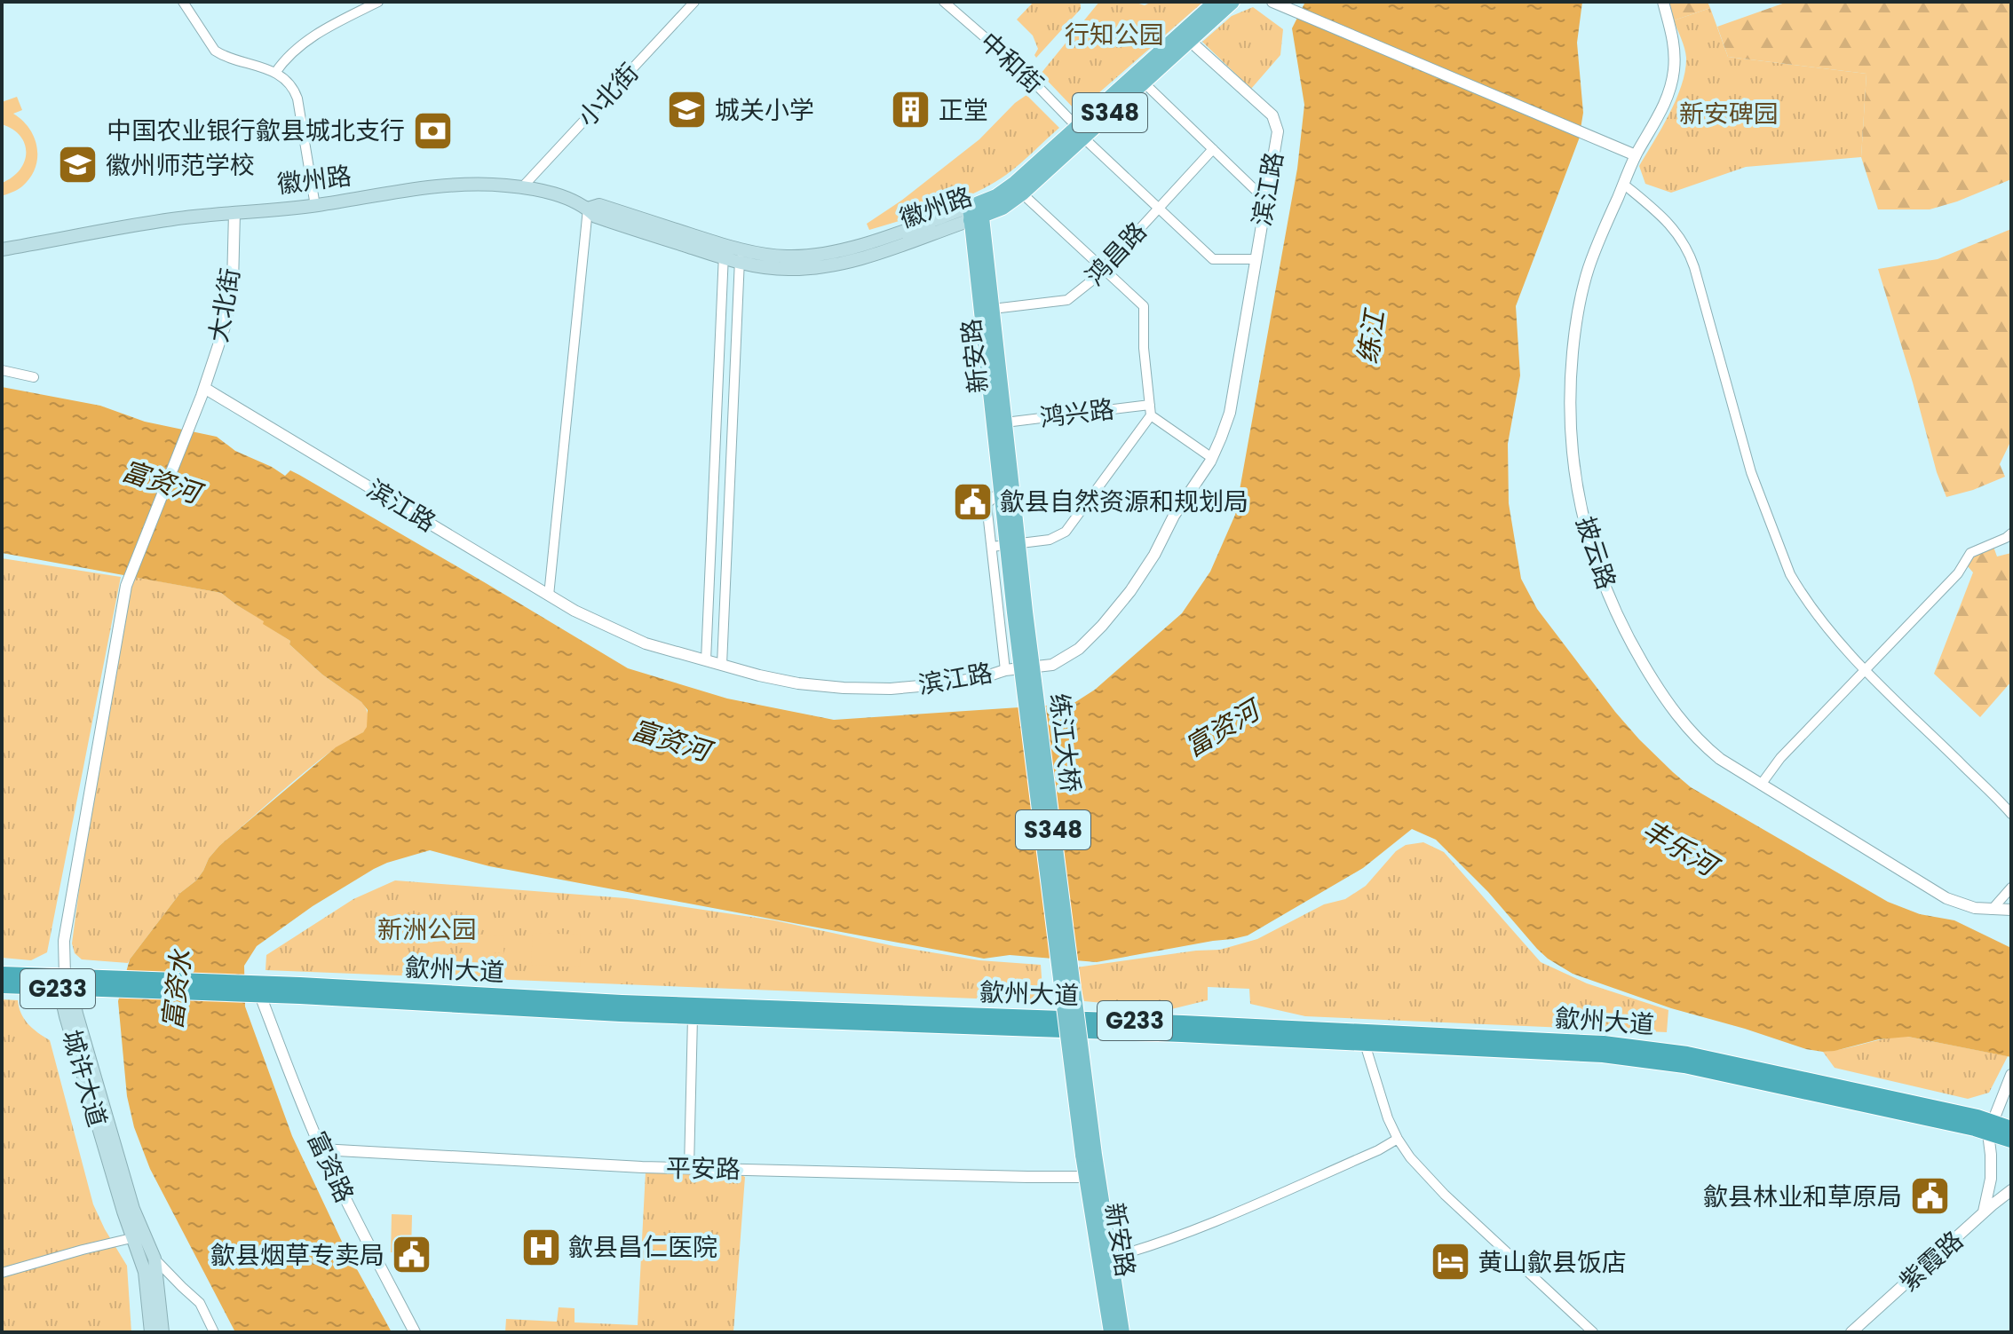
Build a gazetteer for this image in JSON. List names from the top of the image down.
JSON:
{
  "streets": {
    "highway": ["歙州大道", "G233"],
    "main road": [
      "S348",
      "徽州路",
      "新安路",
      "练江大桥",
      "城许大道"
    ],
    "street": [
      "中和街",
      "小北街",
      "滨江路",
      "鸿昌路",
      "大北街",
      "鸿兴路",
      "披云路",
      "富资路",
      "平安路",
      "紫霞路"
    ]
  },
  "crossings": [
    ["中和街", "徽州路"],
    ["中和街", "滨江路"],
    ["中和街", "鸿昌路"],
    ["小北街", "徽州路"],
    ["徽州路", "滨江路"],
    ["徽州路", "大北街"],
    ["徽州路", "新安路"],
    ["滨江路", "大北街"],
    ["滨江路", "鸿兴路"],
    ["鸿昌路", "新安路"],
    ["大北街", "G233"],
    ["大北街", "城许大道"],
    ["新安路", "鸿兴路"],
    ["新安路", "练江大桥"],
    ["新安路", "平安路"],
    ["歙州大道", "G233"],
    ["歙州大道", "富资路"],
    ["G233", "城许大道"],
    ["G233", "富资路"],
    ["富资路", "平安路"]
  ],
  "water": [
    "练江",
    "富资河",
    "丰乐河",
    "富资水"
  ],
  "parks": ["行知公园", "新安碑园", "新洲公园"],
  "places": {
    "school or university": ["城关小学", "徽州师范学校"],
    "building": ["正堂"],
    "bank": ["中国农业银行歙县城北支行"],
    "public building": ["歙县自然资源和规划局", "歙县林业和草原局", "歙县烟草专卖局"],
    "hospital": ["歙县昌仁医院"],
    "hotel": ["黄山歙县饭店"]
  }
}
